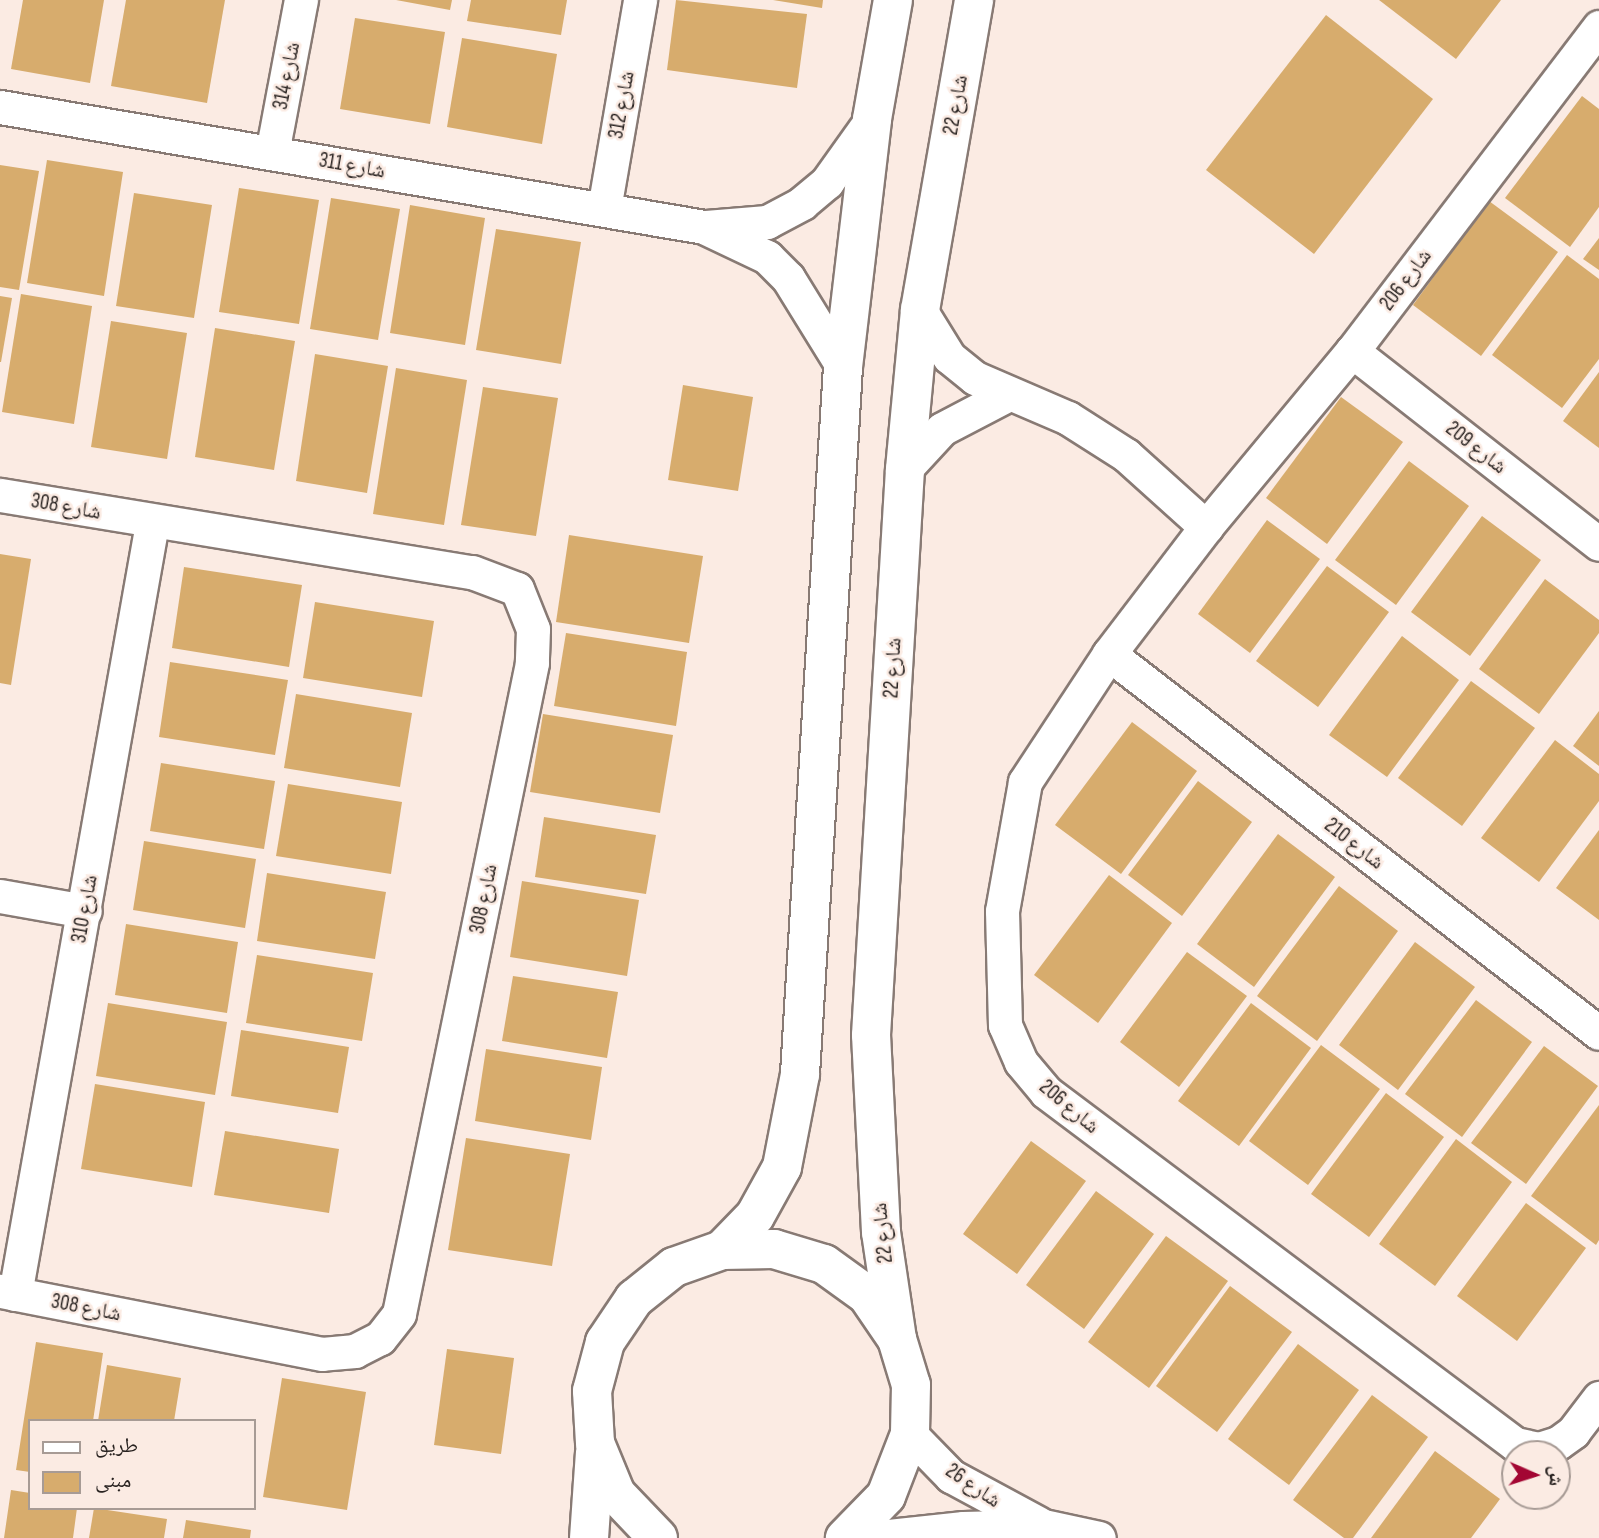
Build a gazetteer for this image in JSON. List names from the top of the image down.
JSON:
{
  "streets": {
    "street": [
      "شارع 314",
      "شارع 312",
      "شارع 22",
      "شارع 311",
      "شارع 206",
      "شارع 209",
      "شارع 308",
      "شارع 210",
      "شارع 310",
      "شارع 26"
    ]
  },
  "crossings": [
    ["شارع 314", "شارع 311"],
    ["شارع 312", "شارع 311"],
    ["شارع 206", "شارع 209"],
    ["شارع 206", "شارع 210"],
    ["شارع 308", "شارع 310"]
  ],
  "legend": ["طريق", "مبنى"],
  "north": "right"
}
